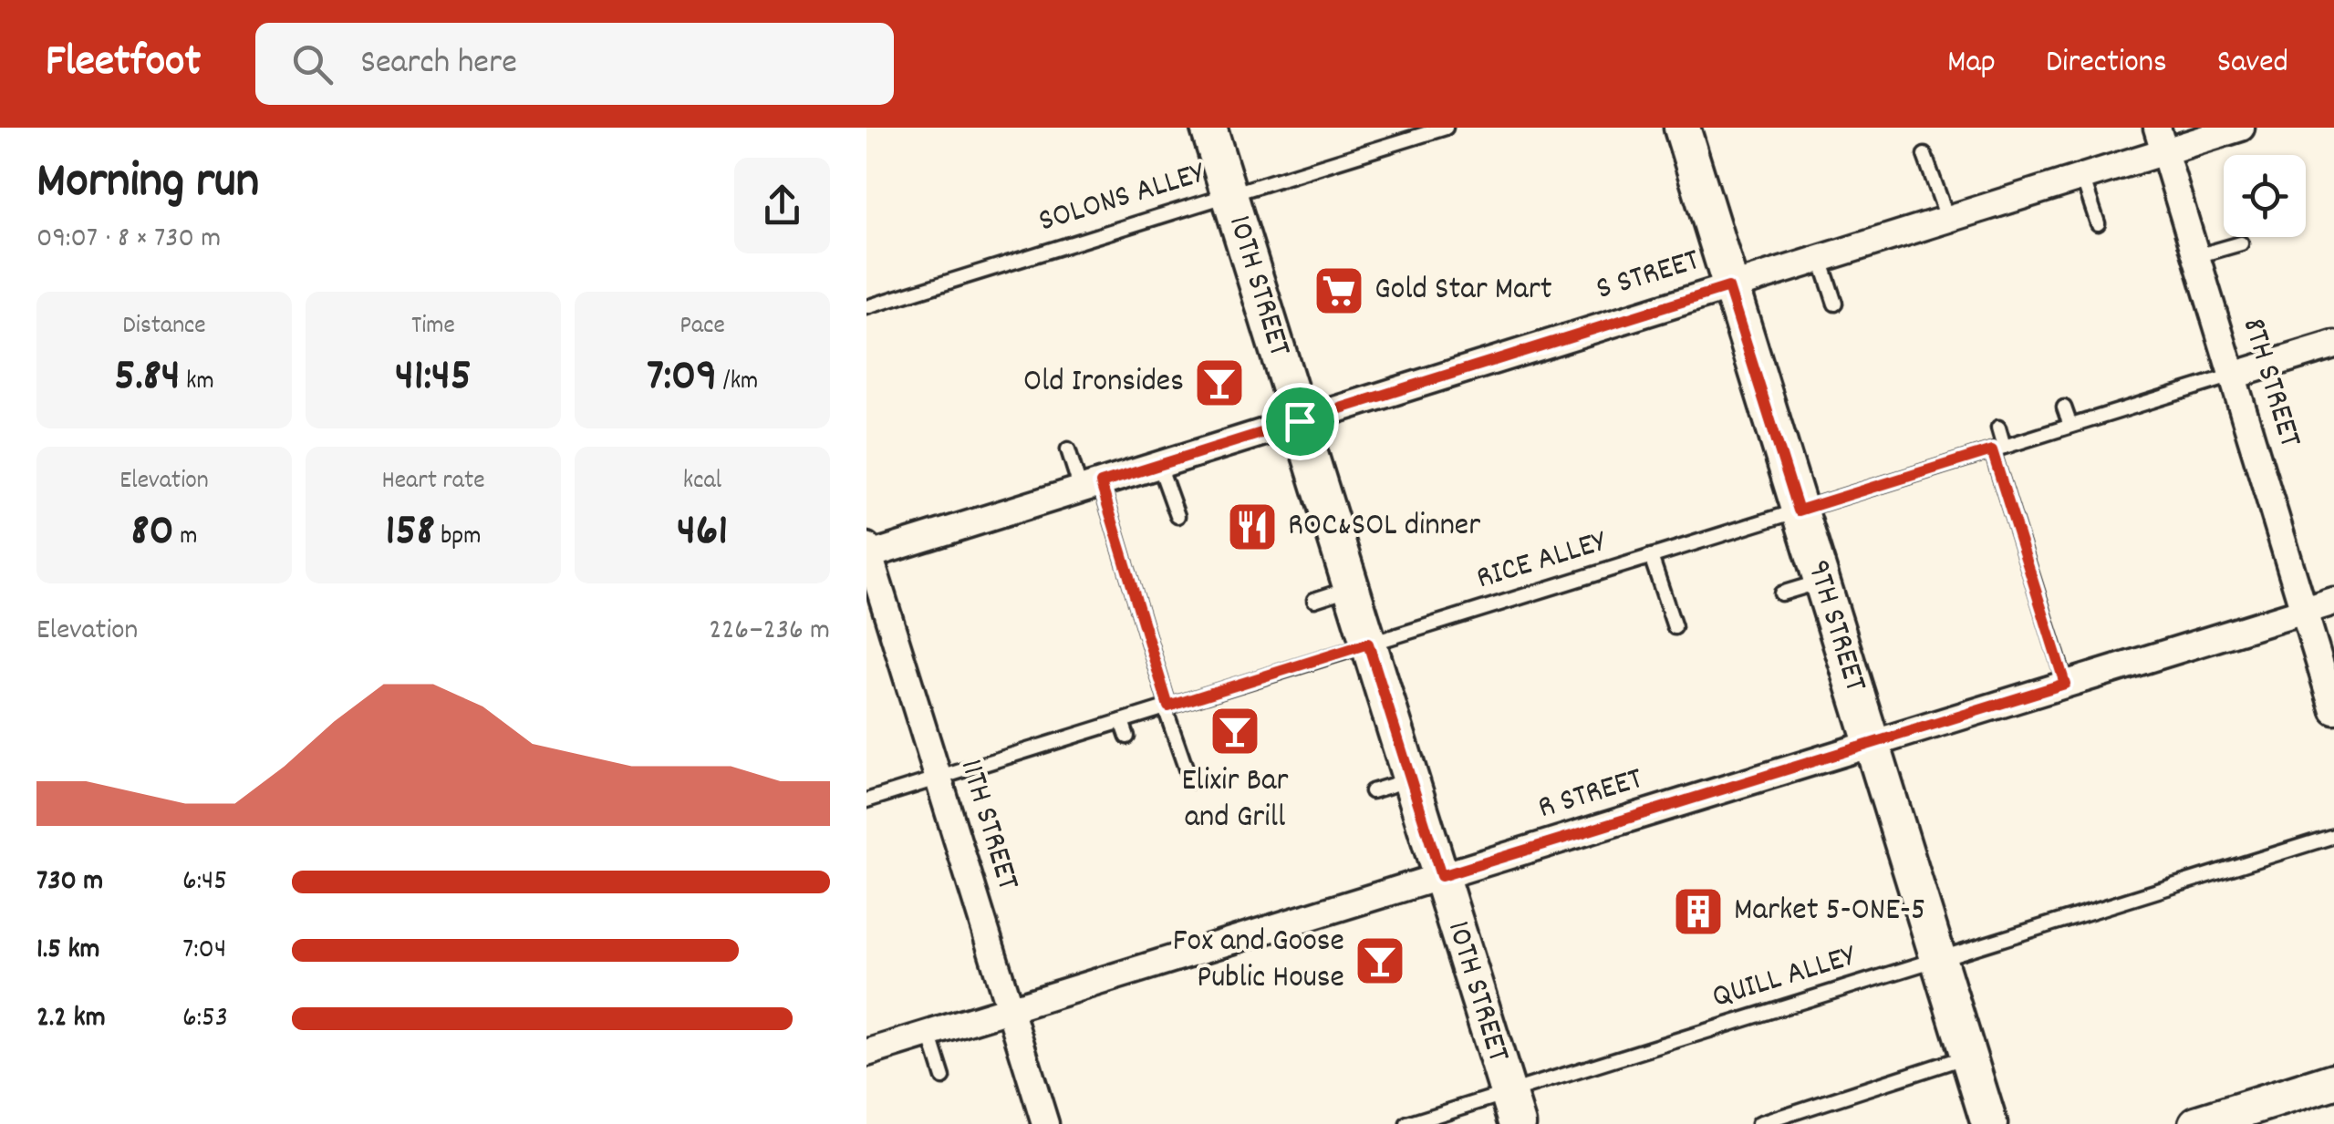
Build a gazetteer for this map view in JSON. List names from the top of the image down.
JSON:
{
  "streets": {
    "street": [
      "S STREET",
      "10TH STREET",
      "8TH STREET",
      "9TH STREET",
      "R STREET",
      "11TH STREET"
    ],
    "lane": ["SOLONS ALLEY", "RICE ALLEY", "QUILL ALLEY"]
  },
  "crossings": [
    ["SOLONS ALLEY", "10TH STREET"],
    ["S STREET", "10TH STREET"],
    ["S STREET", "8TH STREET"],
    ["S STREET", "9TH STREET"],
    ["S STREET", "11TH STREET"],
    ["10TH STREET", "RICE ALLEY"],
    ["10TH STREET", "R STREET"],
    ["10TH STREET", "QUILL ALLEY"],
    ["8TH STREET", "RICE ALLEY"],
    ["8TH STREET", "R STREET"],
    ["RICE ALLEY", "9TH STREET"],
    ["RICE ALLEY", "11TH STREET"],
    ["9TH STREET", "R STREET"],
    ["9TH STREET", "QUILL ALLEY"],
    ["R STREET", "11TH STREET"]
  ],
  "places": {
    "supermarket": ["Gold Star Mart"],
    "bar": ["Old Ironsides", "Elixir Bar and Grill", "Fox and Goose Public House"],
    "restaurant": ["ROC&SOL dinner"],
    "building": ["Market 5-ONE-5"]
  },
  "page": {
    "header": "Fleetfoot",
    "search": "Search here",
    "nav": ["Map", "Directions", "Saved"],
    "heading": ["Morning run", "09:07 · 8 × 730 m"],
    "stats": [
      ["Distance", "5.84 km"],
      ["Time", "41:45"],
      ["Pace", "7:09 /km"],
      ["Elevation", "80 m"],
      ["Heart rate", "158 bpm"],
      ["kcal", "461"]
    ],
    "chart": ["Elevation", "226–236 m"],
    "list": [
      {
        "name": "730 m",
        "note": "6:45"
      },
      {
        "name": "1.5 km",
        "note": "7:04"
      },
      {
        "name": "2.2 km",
        "note": "6:53"
      }
    ]
  }
}
